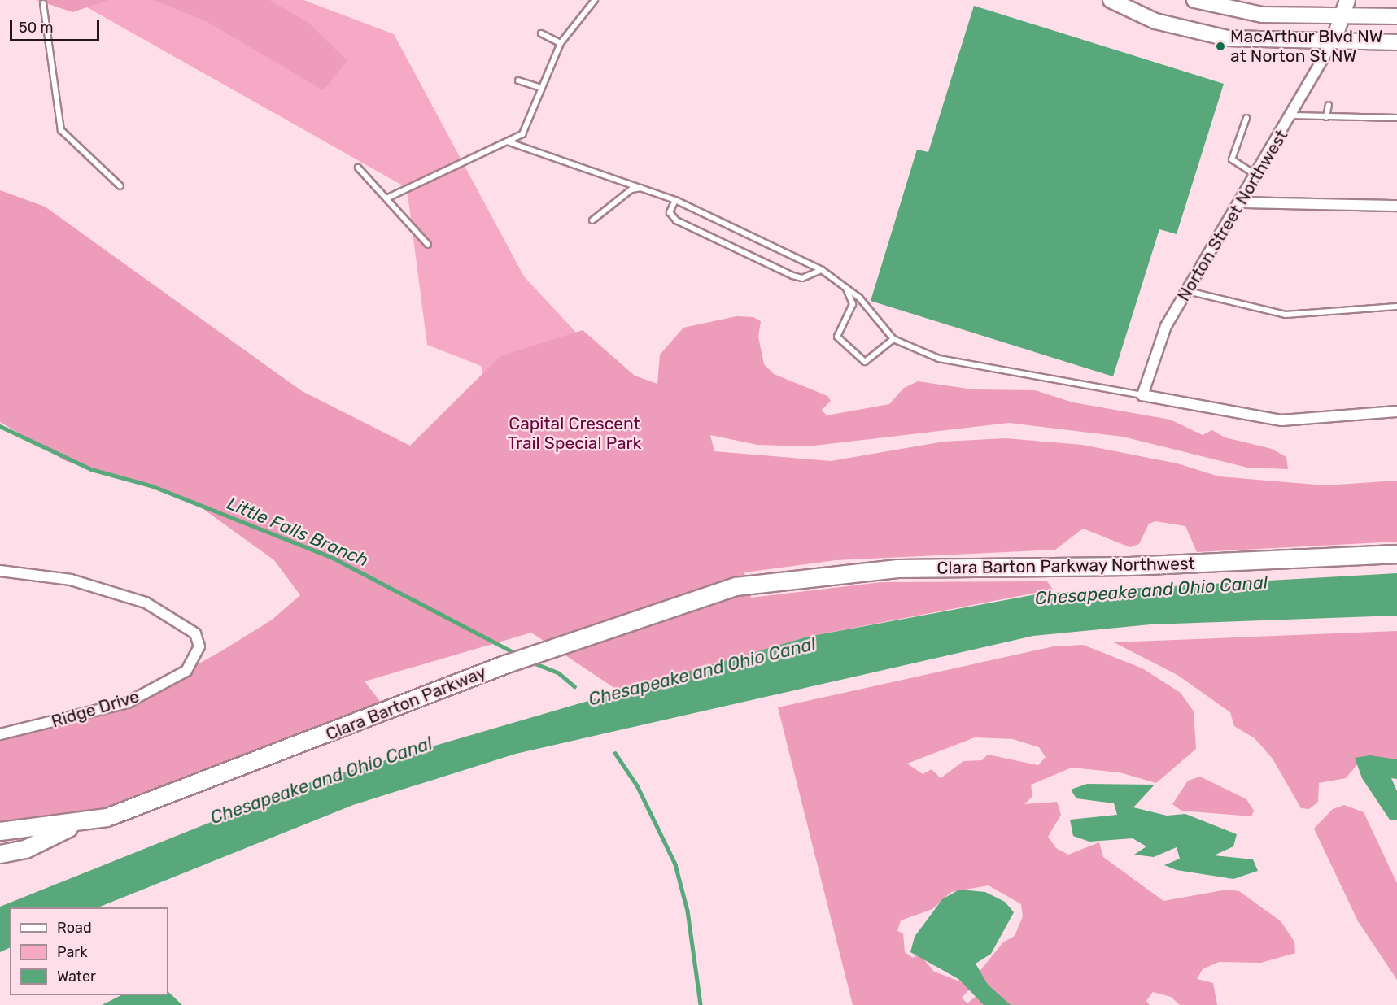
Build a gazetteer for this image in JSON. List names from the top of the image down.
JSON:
{
  "streets": {
    "highway": ["Clara Barton Parkway Northwest", "Clara Barton Parkway"],
    "street": ["Norton Street Northwest", "Ridge Drive"]
  },
  "crossings": [
    ["Clara Barton Parkway Northwest", "Clara Barton Parkway"]
  ],
  "water": ["Little Falls Branch", "Chesapeake and Ohio Canal"],
  "parks": ["Capital Crescent Trail Special Park"],
  "places": ["MacArthur Blvd NW at Norton St NW"],
  "legend": ["Road", "Park", "Water"],
  "scale_bar": "50 m"
}
